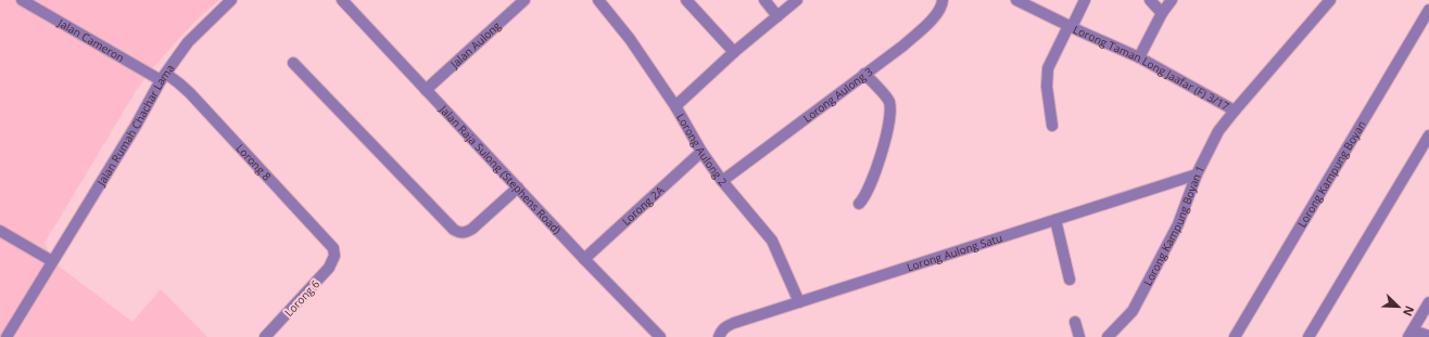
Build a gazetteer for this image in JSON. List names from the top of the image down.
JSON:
{
  "streets": {
    "street": [
      "Jalan Cameron",
      "Jalan Aulong",
      "Lorong Taman Long Jaafar (F) 3/17",
      "Lorong Aulong 3",
      "Jalan Rumah Chachar Lama",
      "Lorong Aulong 2",
      "Lorong 8",
      "Jalan Raja Sulong (Stephens Road)",
      "Lorong Kampung Boyan",
      "Lorong 2A",
      "Lorong Kampung Boyan 1",
      "Lorong Aulong Satu",
      "Lorong 6"
    ]
  },
  "crossings": [
    ["Jalan Cameron", "Jalan Rumah Chachar Lama"],
    ["Jalan Cameron", "Lorong 8"],
    ["Jalan Aulong", "Jalan Raja Sulong (Stephens Road)"],
    ["Lorong Taman Long Jaafar (F) 3/17", "Lorong Kampung Boyan 1"],
    ["Lorong Aulong 3", "Lorong Aulong 2"],
    ["Jalan Rumah Chachar Lama", "Lorong 8"],
    ["Lorong Aulong 2", "Lorong 2A"],
    ["Lorong Aulong 2", "Lorong Aulong Satu"],
    ["Lorong 8", "Lorong 6"],
    ["Jalan Raja Sulong (Stephens Road)", "Lorong 2A"],
    ["Lorong Kampung Boyan 1", "Lorong Aulong Satu"]
  ],
  "north": "bottom right"
}
